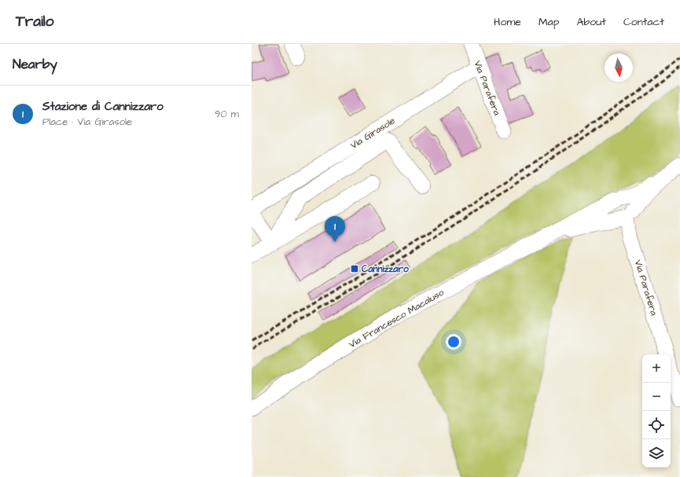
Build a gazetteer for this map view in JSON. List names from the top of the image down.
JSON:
{
  "streets": {
    "street": ["Via Parafera", "Via Girasole", "Via Francesco Macaluso"]
  },
  "crossings": [
    ["Via Parafera", "Via Girasole"]
  ],
  "places": {
    "transit": ["Cannizzaro"]
  },
  "north": "bottom",
  "page": {
    "header": "Trailo",
    "nav": [
      "Home",
      "Map",
      "About",
      "Contact"
    ],
    "heading": "Nearby",
    "list": [
      {
        "mark": "1",
        "name": "Stazione di Cannizzaro",
        "note": "Place · Via Girasole",
        "value": "90 m"
      }
    ],
    "pins": "1",
    "map_buttons": ["+", "−"]
  }
}
